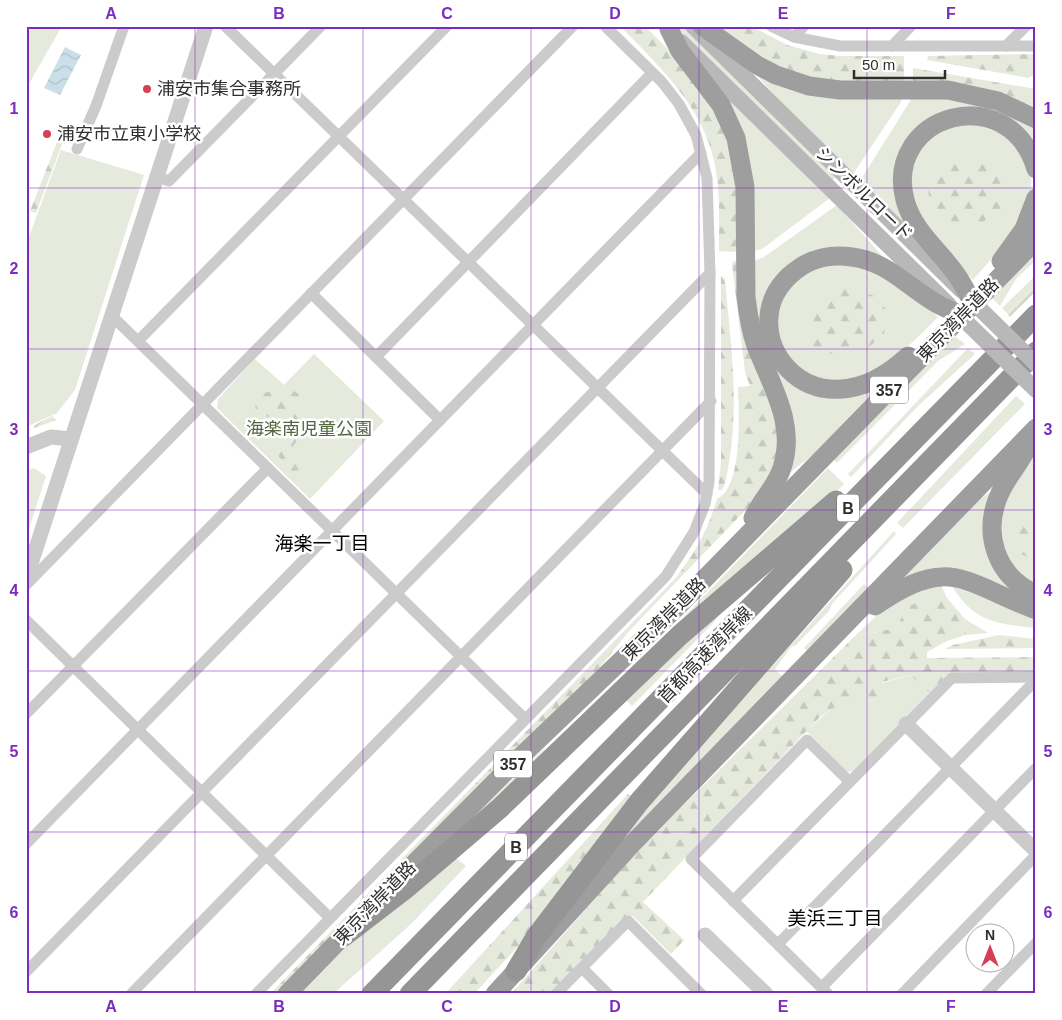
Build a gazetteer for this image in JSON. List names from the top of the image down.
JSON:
{
  "streets": {
    "highway": [
      "東京湾岸道路",
      "357",
      "B",
      "首都高速湾岸線"
    ],
    "main road": ["シンボルロード"]
  },
  "districts": ["海楽一丁目", "美浜三丁目"],
  "parks": ["海楽南児童公園"],
  "places": ["浦安市集合事務所", "浦安市立東小学校"],
  "scale_bar": "50 m",
  "north": "top",
  "grid": {
    "columns": [
      "A",
      "B",
      "C",
      "D",
      "E",
      "F"
    ],
    "rows": [
      "1",
      "2",
      "3",
      "4",
      "5",
      "6"
    ]
  }
}
